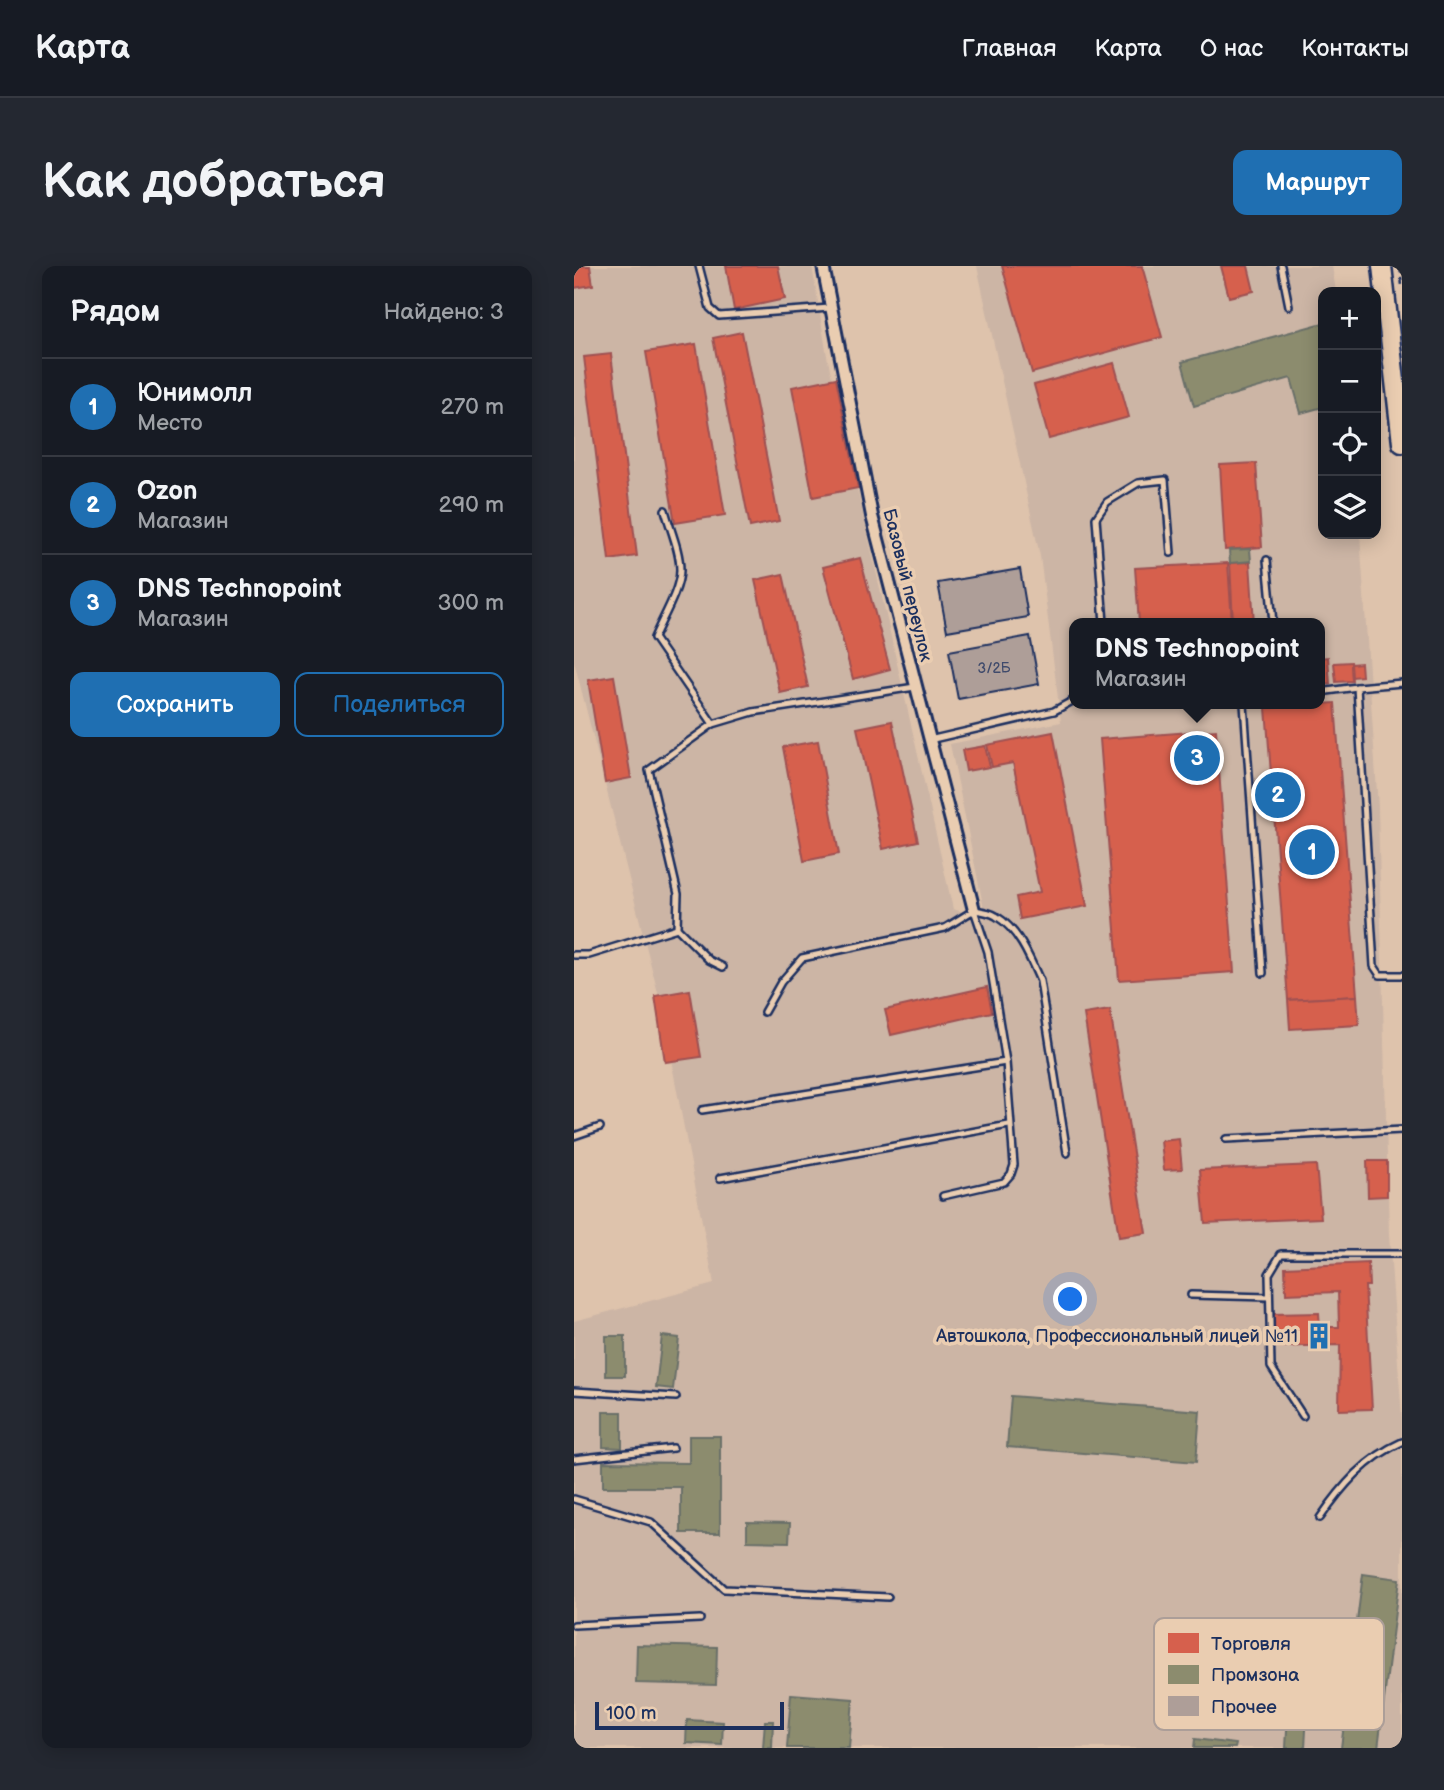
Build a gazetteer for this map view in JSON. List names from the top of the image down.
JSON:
{
  "streets": {
    "street": ["Базовый переулок"]
  },
  "places": {
    "building": ["Автошкола, Профессиональный лицей №11"]
  },
  "house_numbers": ["3/2Б"],
  "legend": ["Торговля", "Промзона", "Прочее"],
  "scale_bar": "100 m",
  "page": {
    "header": "Карта",
    "nav": [
      "Главная",
      "Карта",
      "О нас",
      "Контакты"
    ],
    "buttons": [
      "Маршрут",
      ["Сохранить", "Поделиться"]
    ],
    "title": "Как добраться",
    "heading": ["Рядом", "Найдено: 3"],
    "map_buttons": ["+", "−"],
    "list": [
      {
        "mark": "1",
        "name": "Юнимолл",
        "note": "Место",
        "value": "270 m"
      },
      {
        "mark": "2",
        "name": "Ozon",
        "note": "Магазин",
        "value": "290 m"
      },
      {
        "mark": "3",
        "name": "DNS Technopoint",
        "note": "Магазин",
        "value": "300 m"
      }
    ],
    "popup": ["DNS Technopoint", "Магазин"],
    "pins": ["3", "2", "1"],
    "scale": "100 m"
  }
}
